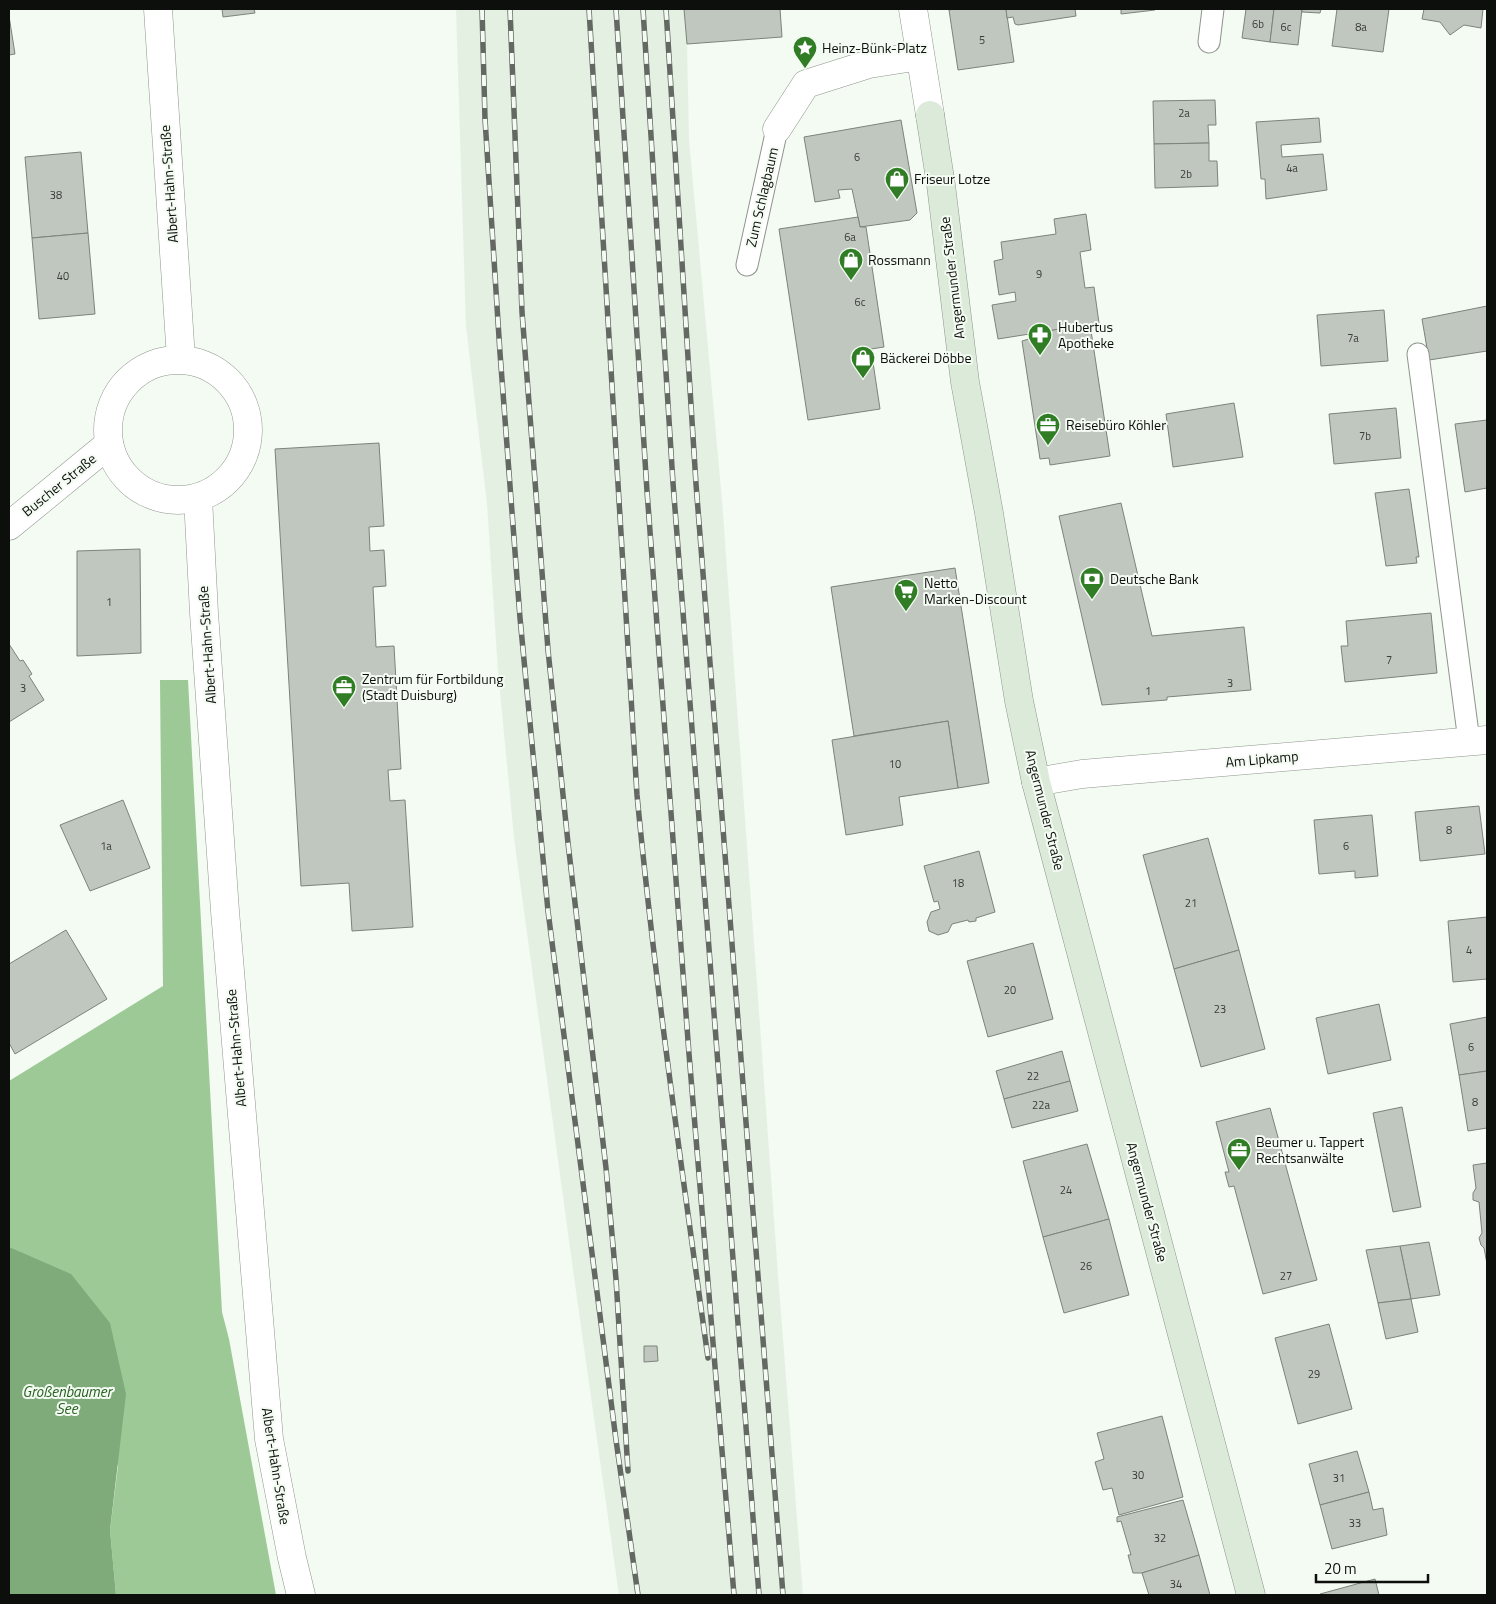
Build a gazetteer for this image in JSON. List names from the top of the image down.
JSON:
{
  "streets": {
    "main road": ["Angermunder Straße"],
    "street": ["Albert-Hahn-Straße", "Buscher Straße", "Am Lipkamp"],
    "lane": ["Zum Schlagbaum"]
  },
  "crossings": [
    ["Albert-Hahn-Straße", "Buscher Straße"],
    ["Angermunder Straße", "Am Lipkamp"]
  ],
  "water": ["Großenbaumer See"],
  "places": {
    "place": ["Heinz-Bünk-Platz"],
    "shop": ["Friseur Lotze", "Rossmann", "Bäckerei Döbbe"],
    "pharmacy": ["Hubertus Apotheke"],
    "office": ["Reisebüro Köhler", "Zentrum für Fortbildung (Stadt Duisburg)", "Beumer u. Tappert Rechtsanwälte"],
    "bank": ["Deutsche Bank"],
    "supermarket": ["Netto Marken-Discount"]
  },
  "house_numbers": [
    "6b",
    "6c",
    "8a",
    "5",
    "2a",
    "6",
    "4a",
    "2b",
    "38",
    "6a",
    "9",
    "40",
    "6c",
    "7a",
    "7b",
    "1",
    "7",
    "3",
    "3",
    "1",
    "10",
    "8",
    "1a",
    "6",
    "18",
    "21",
    "4",
    "20",
    "23",
    "6",
    "22",
    "8",
    "22a",
    "24",
    "26",
    "27",
    "29",
    "30",
    "31",
    "33",
    "32",
    "34"
  ],
  "scale_bar": "20 m"
}
